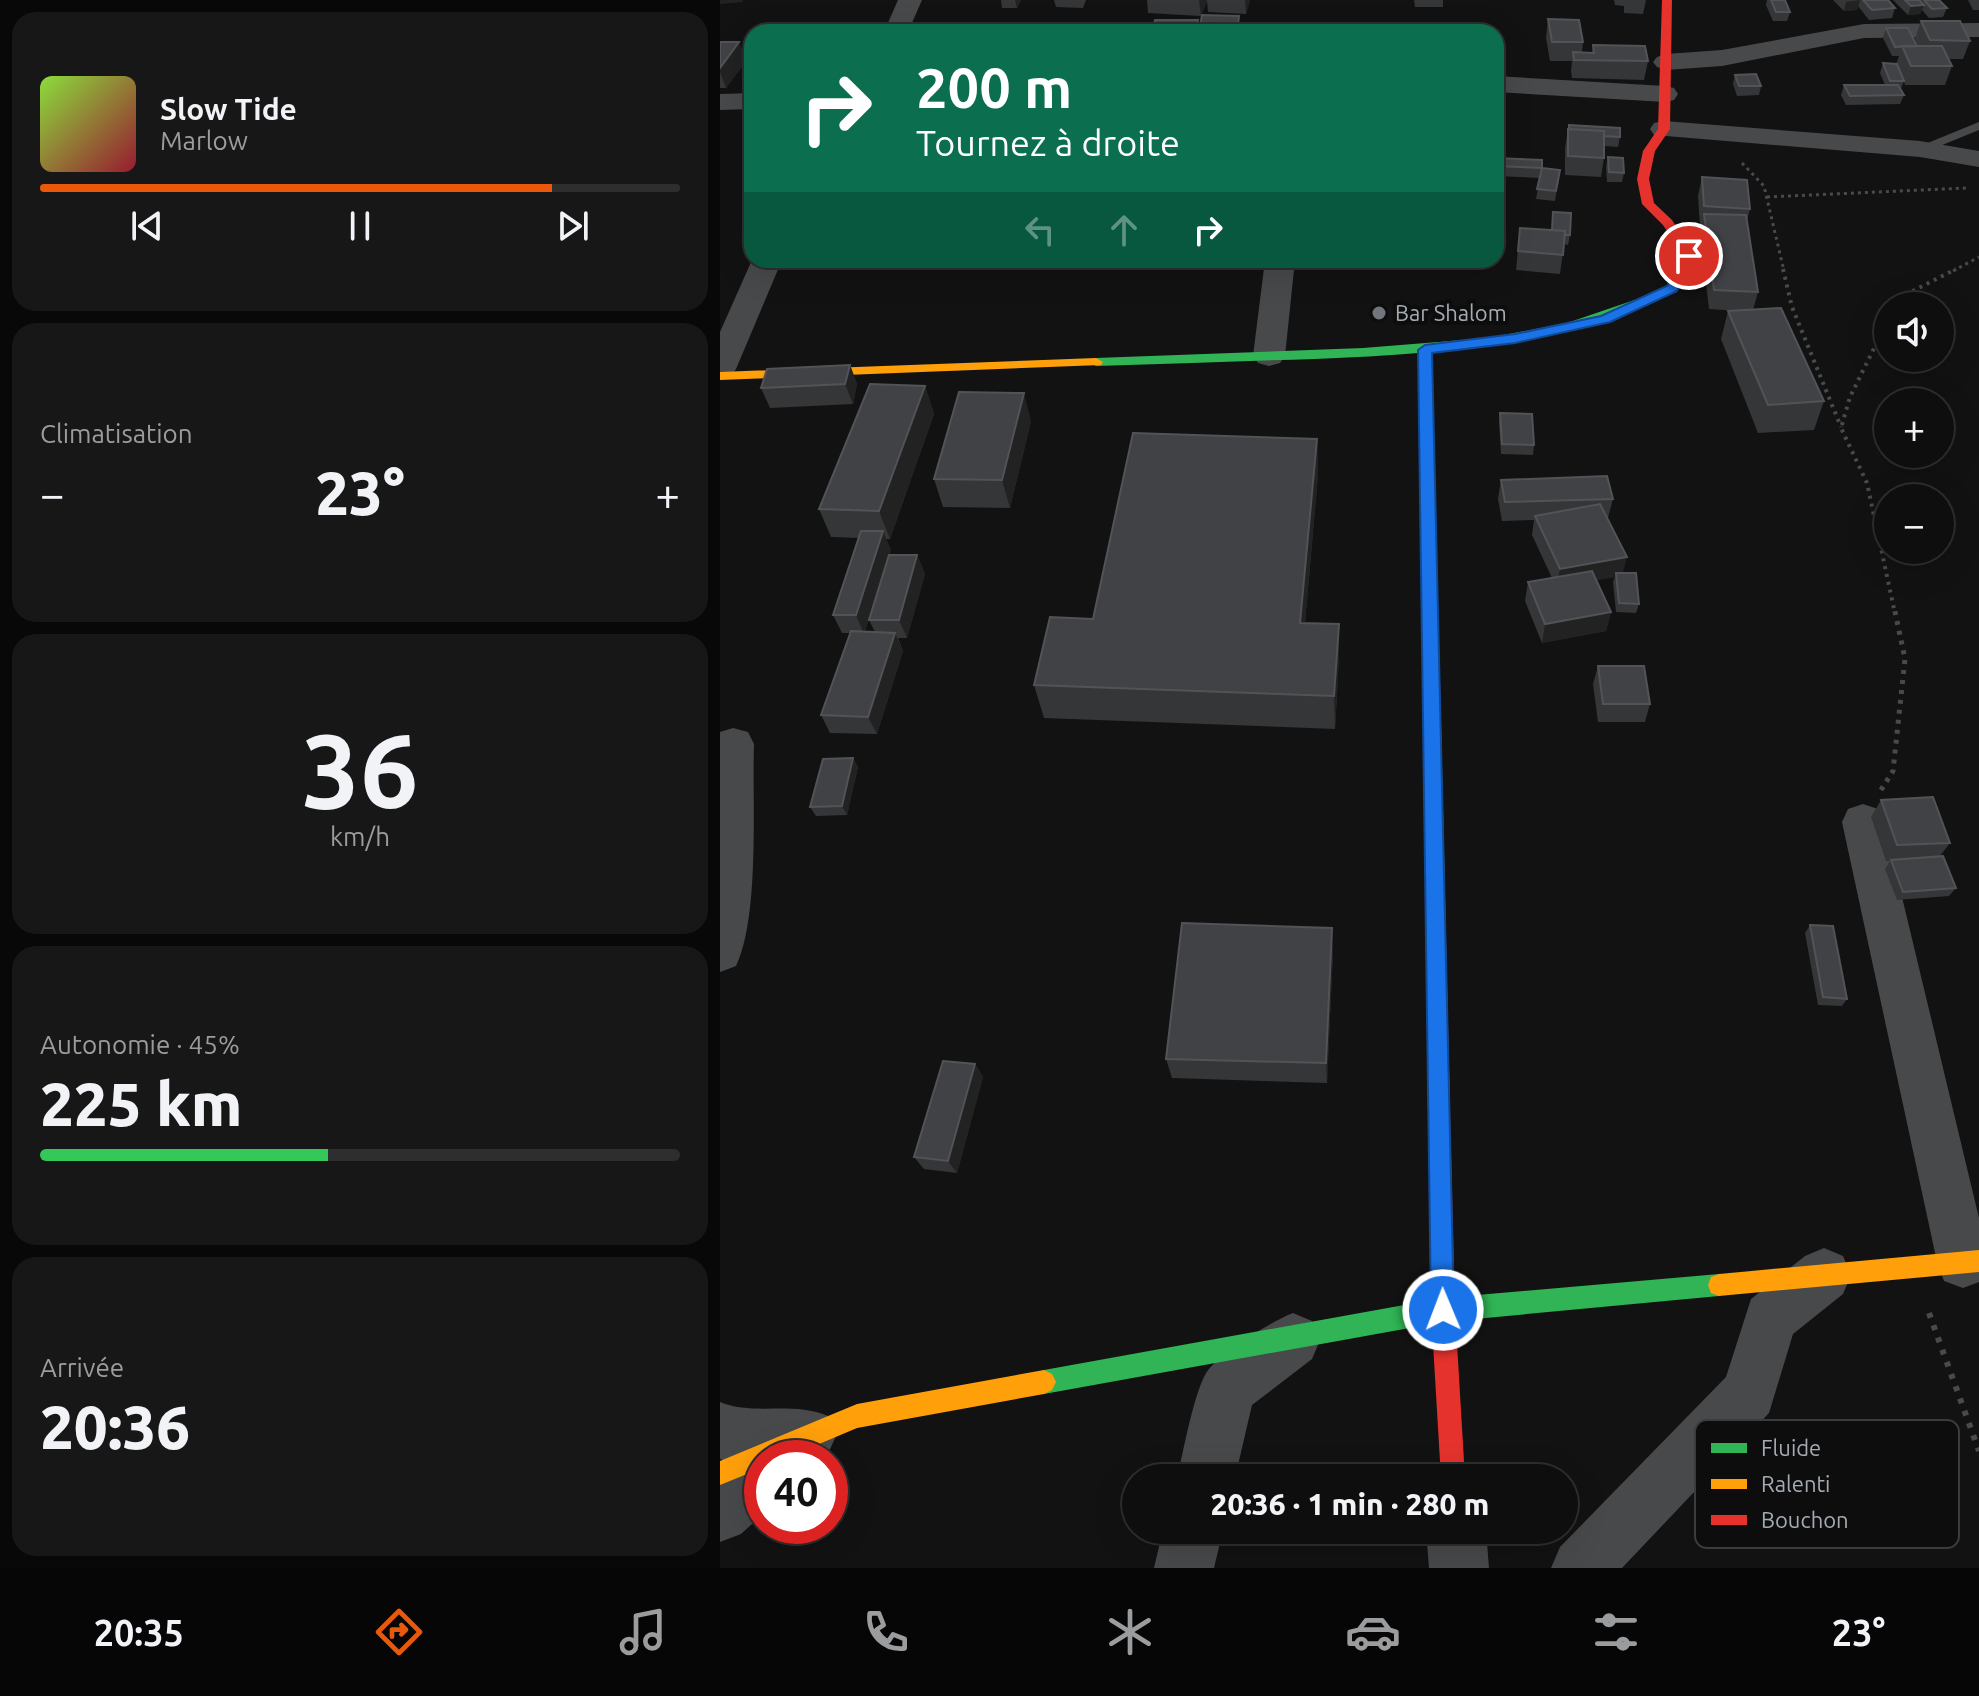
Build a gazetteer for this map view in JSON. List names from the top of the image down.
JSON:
{
  "places": ["Bar Shalom"],
  "legend": ["Fluide", "Ralenti", "Bouchon"],
  "page": {
    "turn": ["200 m", "Tournez à droite"],
    "song": ["Slow Tide", "Marlow"],
    "map_buttons": ["+", "−"],
    "tile": [
      "Climatisation",
      ["36", "km/h"],
      ["Autonomie · 45%", "225 km"],
      ["Arrivée", "20:36"]
    ],
    "heat": ["−", "23°", "+"],
    "limit": "40",
    "trip": "20:36 · 1 min · 280 m",
    "tabs": ["20:35", "23°"]
  }
}
